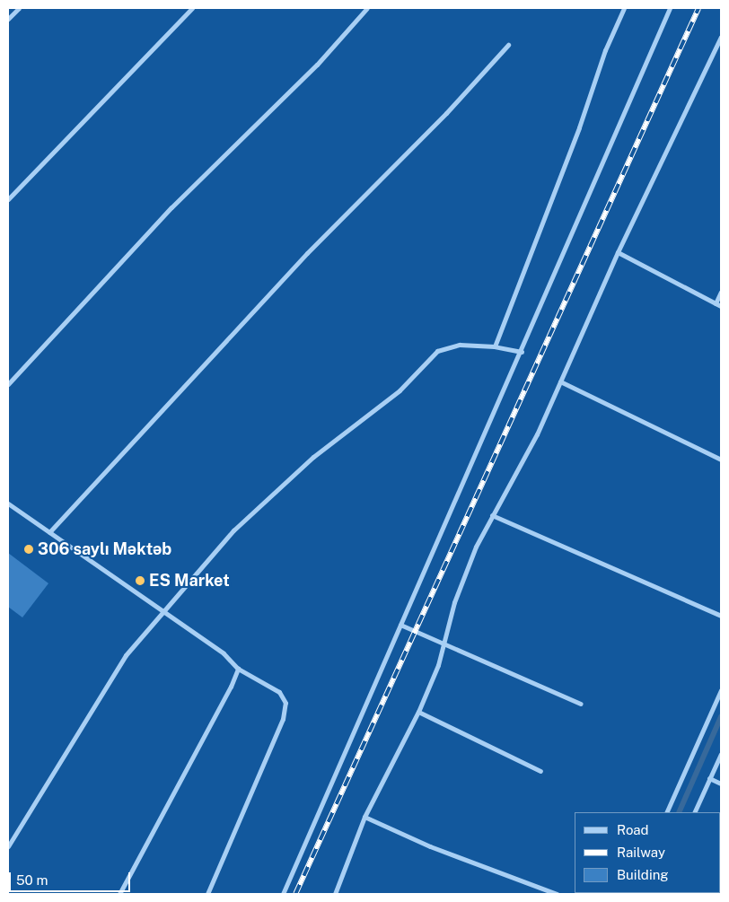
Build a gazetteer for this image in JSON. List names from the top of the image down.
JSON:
{
  "places": ["306 saylı Məktəb", "ES Market"],
  "legend": ["Road", "Railway", "Building"],
  "scale_bar": "50 m"
}
